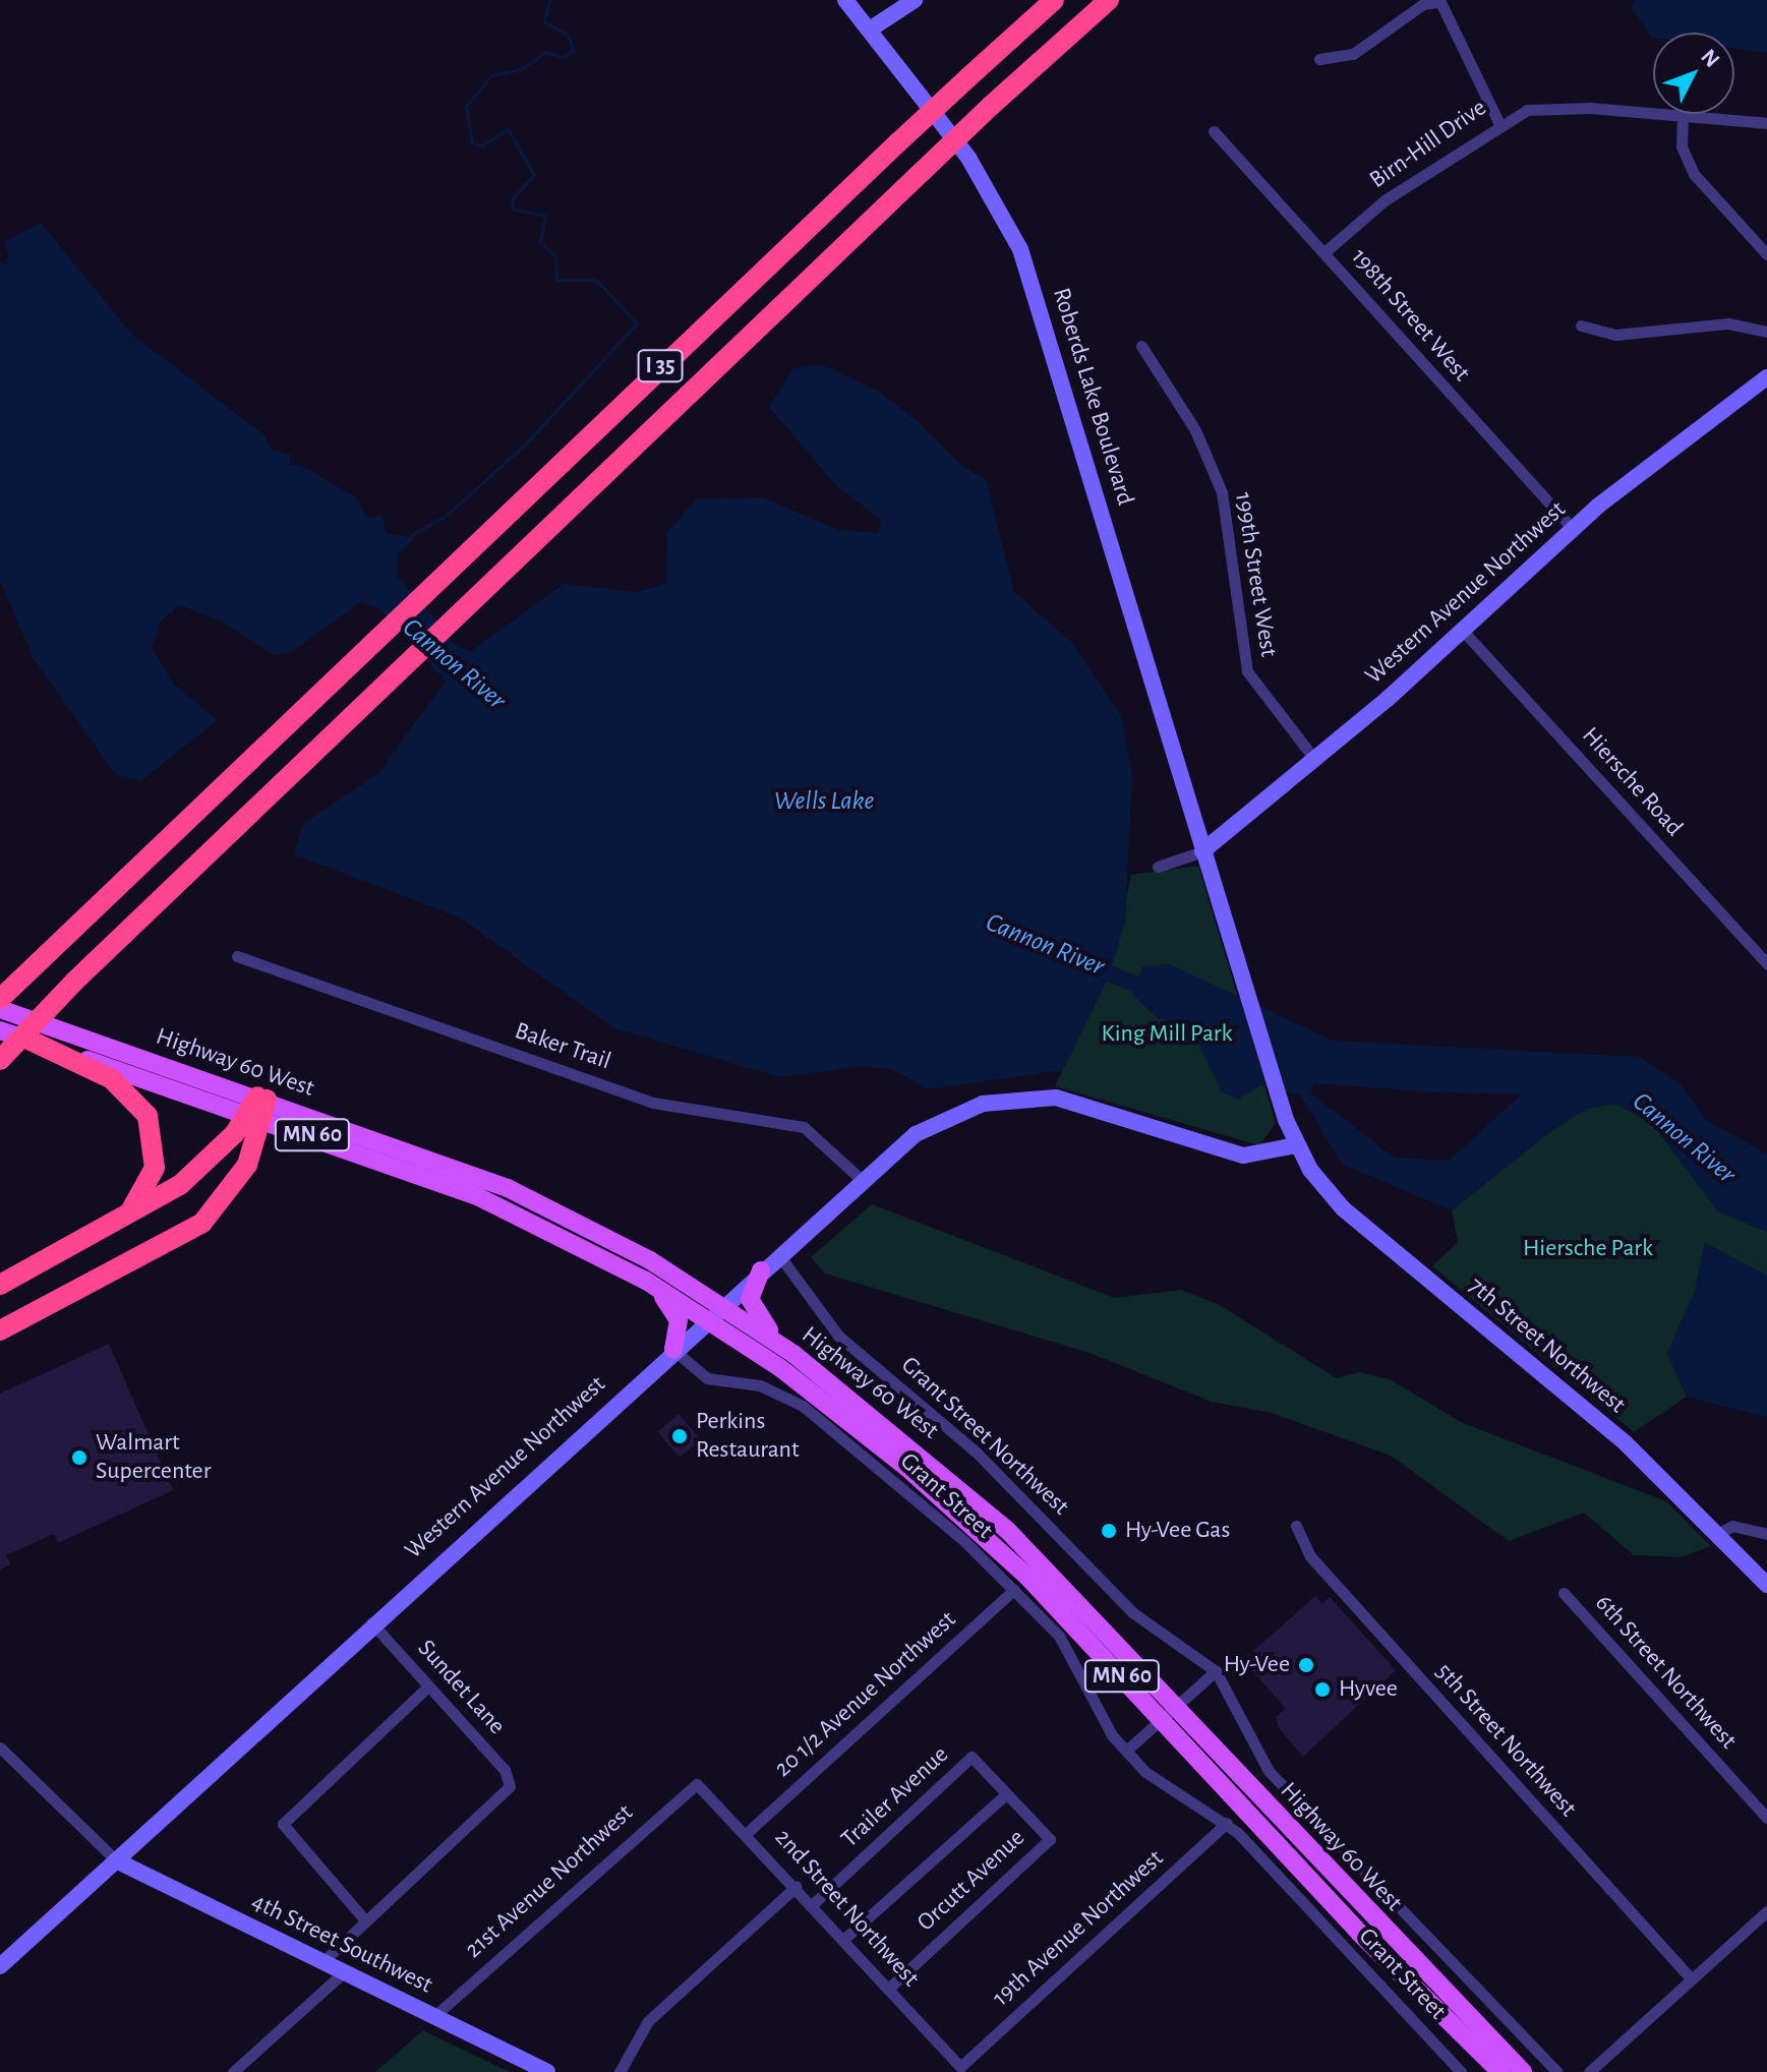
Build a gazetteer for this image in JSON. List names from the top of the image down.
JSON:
{
  "streets": {
    "highway": ["I 35"],
    "main road": ["Highway 60 West", "MN 60"],
    "street": [
      "Birn-Hill Drive",
      "198th Street West",
      "Roberds Lake Boulevard",
      "199th Street West",
      "Western Avenue Northwest",
      "Hiersche Road",
      "Baker Trail",
      "7th Street Northwest",
      "Grant Street Northwest",
      "Grant Street",
      "6th Street Northwest",
      "Sundet Lane",
      "20 1/2 Avenue Northwest",
      "5th Street Northwest",
      "Trailer Avenue",
      "Orcutt Avenue",
      "21st Avenue Northwest",
      "2nd Street Northwest",
      "19th Avenue Northwest",
      "4th Street Southwest"
    ]
  },
  "crossings": [
    ["Birn-Hill Drive", "198th Street West"],
    ["198th Street West", "Western Avenue Northwest"],
    ["Roberds Lake Boulevard", "Western Avenue Northwest"],
    ["Roberds Lake Boulevard", "7th Street Northwest"],
    ["199th Street West", "Western Avenue Northwest"],
    ["Western Avenue Northwest", "Hiersche Road"],
    ["Western Avenue Northwest", "Baker Trail"],
    ["Western Avenue Northwest", "Highway 60 West"],
    ["Western Avenue Northwest", "7th Street Northwest"],
    ["Western Avenue Northwest", "Grant Street Northwest"],
    ["Western Avenue Northwest", "Grant Street"],
    ["Western Avenue Northwest", "Sundet Lane"],
    ["Western Avenue Northwest", "4th Street Southwest"],
    ["Grant Street", "20 1/2 Avenue Northwest"],
    ["Grant Street", "19th Avenue Northwest"],
    ["20 1/2 Avenue Northwest", "2nd Street Northwest"],
    ["Trailer Avenue", "Orcutt Avenue"],
    ["Trailer Avenue", "2nd Street Northwest"],
    ["Orcutt Avenue", "2nd Street Northwest"],
    ["21st Avenue Northwest", "2nd Street Northwest"],
    ["21st Avenue Northwest", "4th Street Southwest"],
    ["2nd Street Northwest", "19th Avenue Northwest"]
  ],
  "water": ["Cannon River", "Wells Lake"],
  "parks": ["King Mill Park", "Hiersche Park"],
  "places": [
    "Perkins Restaurant",
    "Walmart Supercenter",
    "Hy-Vee Gas",
    "Hy-Vee",
    "Hyvee"
  ],
  "north": "top right"
}
